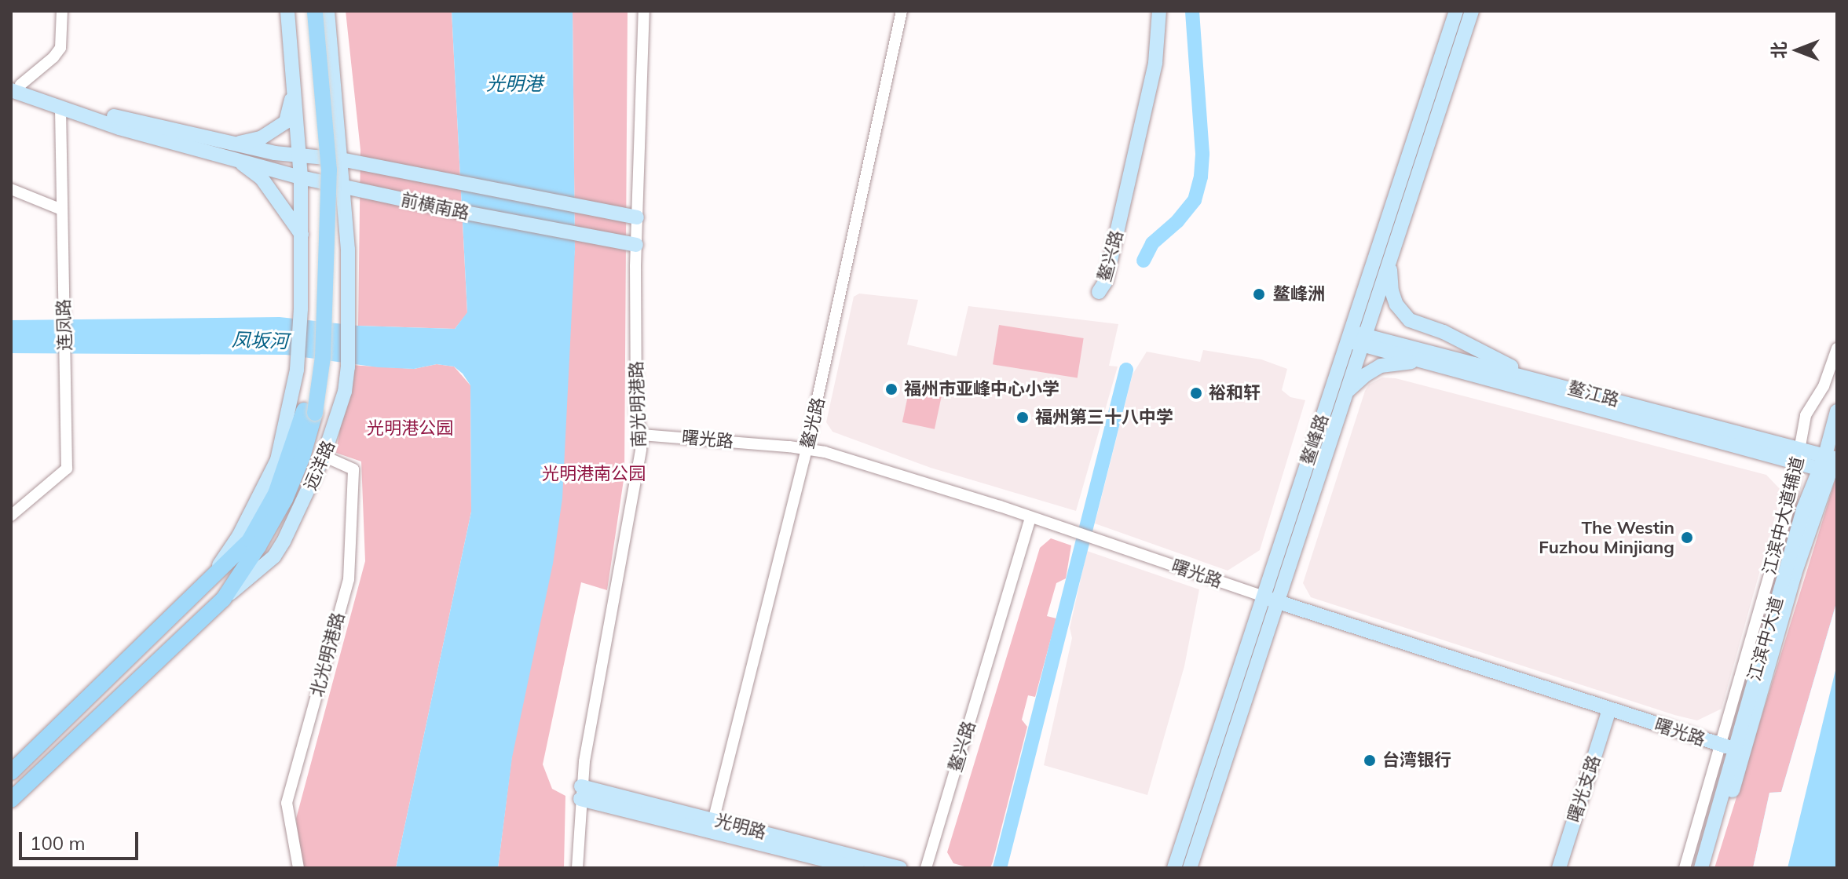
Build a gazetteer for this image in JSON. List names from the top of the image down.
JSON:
{
  "streets": {
    "highway": ["远洋路"],
    "main road": [
      "前横南路",
      "鳌兴路",
      "鳌江路",
      "曙光路",
      "鳌峰路",
      "江滨中大道",
      "曙光支路",
      "光明路"
    ],
    "street": [
      "连凤路",
      "南光明港路",
      "鳌光路",
      "江滨中大道辅道",
      "北光明港路"
    ]
  },
  "crossings": [
    ["前横南路", "连凤路"],
    ["前横南路", "南光明港路"],
    ["前横南路", "远洋路"],
    ["鳌兴路", "曙光路"],
    ["鳌江路", "鳌峰路"],
    ["鳌江路", "江滨中大道辅道"],
    ["鳌江路", "江滨中大道"],
    ["南光明港路", "曙光路"],
    ["南光明港路", "光明路"],
    ["鳌光路", "曙光路"],
    ["鳌光路", "光明路"],
    ["曙光路", "鳌峰路"],
    ["曙光路", "江滨中大道辅道"],
    ["曙光路", "江滨中大道"],
    ["曙光路", "曙光支路"],
    ["远洋路", "北光明港路"]
  ],
  "water": ["光明港", "凤坂河"],
  "parks": ["光明港公园", "光明港南公园"],
  "places": [
    "鳌峰洲",
    "福州市亚峰中心小学",
    "裕和轩",
    "福州第三十八中学",
    "The Westin Fuzhou Minjiang",
    "台湾银行"
  ],
  "scale_bar": "100 m",
  "north": "left"
}
